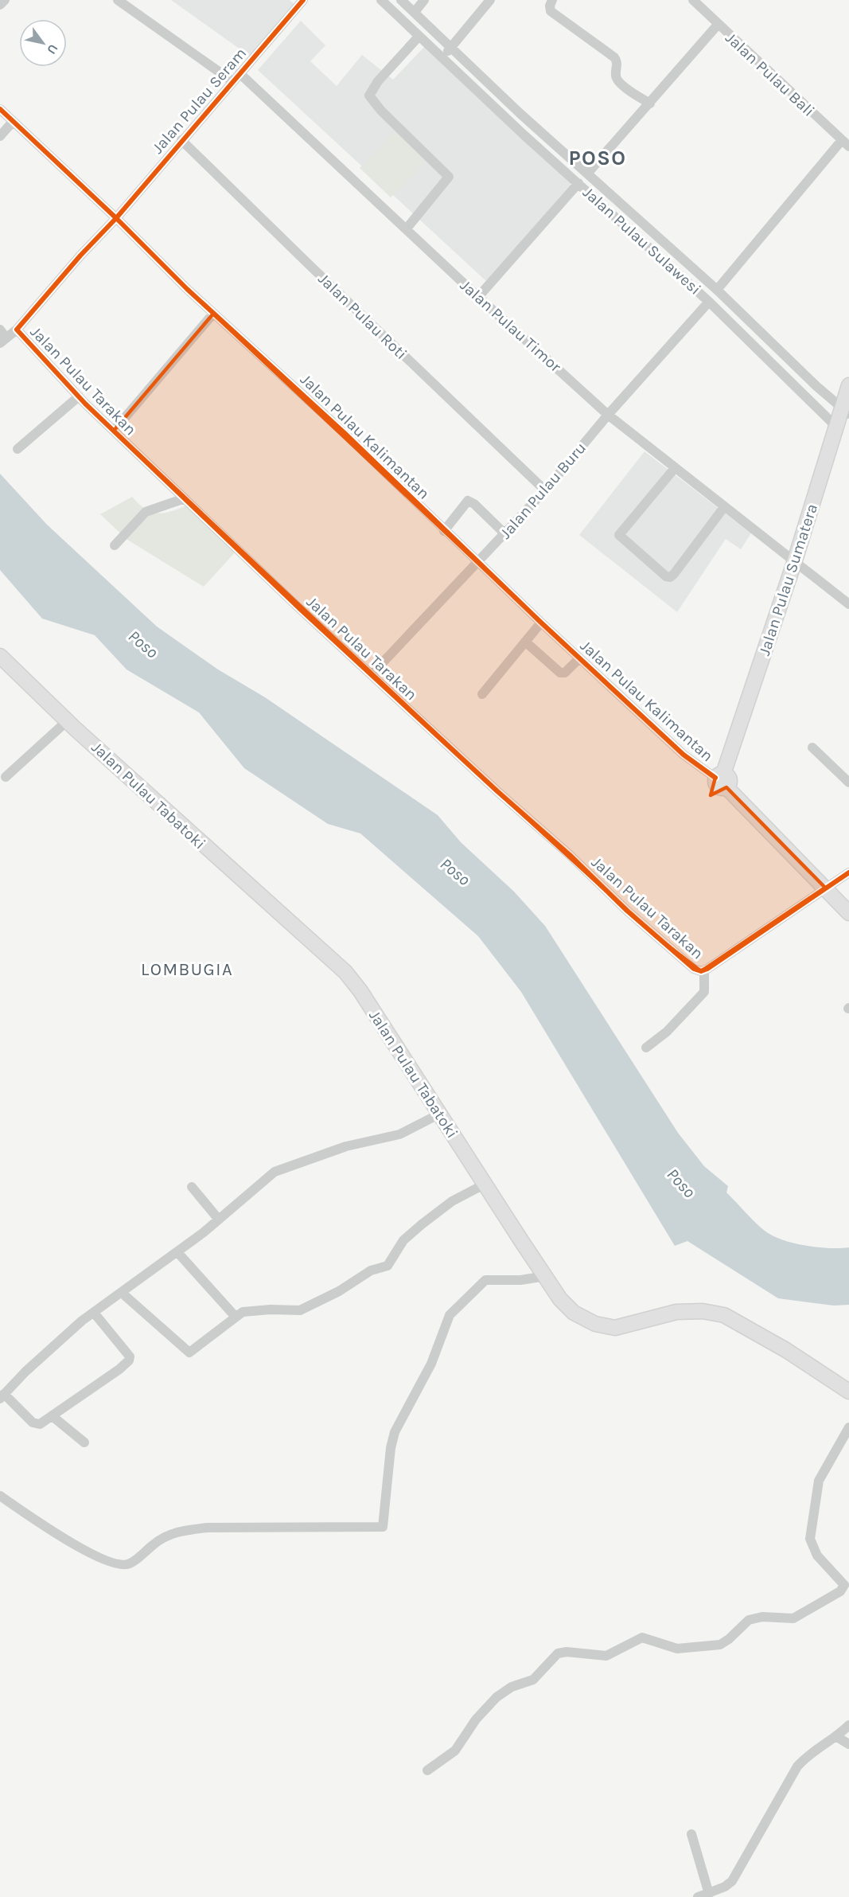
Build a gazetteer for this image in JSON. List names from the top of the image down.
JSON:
{
  "streets": {
    "highway": ["Jalan Pulau Sumatera", "Jalan Pulau Tabatoki"],
    "street": [
      "Jalan Pulau Bali",
      "Jalan Pulau Seram",
      "Jalan Pulau Sulawesi",
      "Jalan Pulau Roti",
      "Jalan Pulau Timor",
      "Jalan Pulau Tarakan",
      "Jalan Pulau Kalimantan",
      "Jalan Pulau Buru"
    ]
  },
  "crossings": [
    ["Jalan Pulau Seram", "Jalan Pulau Roti"],
    ["Jalan Pulau Seram", "Jalan Pulau Timor"],
    ["Jalan Pulau Seram", "Jalan Pulau Tarakan"],
    ["Jalan Pulau Seram", "Jalan Pulau Kalimantan"],
    ["Jalan Pulau Sulawesi", "Jalan Pulau Buru"],
    ["Jalan Pulau Sulawesi", "Jalan Pulau Sumatera"],
    ["Jalan Pulau Roti", "Jalan Pulau Buru"],
    ["Jalan Pulau Timor", "Jalan Pulau Buru"],
    ["Jalan Pulau Timor", "Jalan Pulau Sumatera"],
    ["Jalan Pulau Tarakan", "Jalan Pulau Kalimantan"],
    ["Jalan Pulau Tarakan", "Jalan Pulau Buru"],
    ["Jalan Pulau Kalimantan", "Jalan Pulau Buru"],
    ["Jalan Pulau Kalimantan", "Jalan Pulau Sumatera"]
  ],
  "districts": ["POSO", "LOMBUGIA"],
  "water": ["Poso"],
  "north": "bottom right"
}
